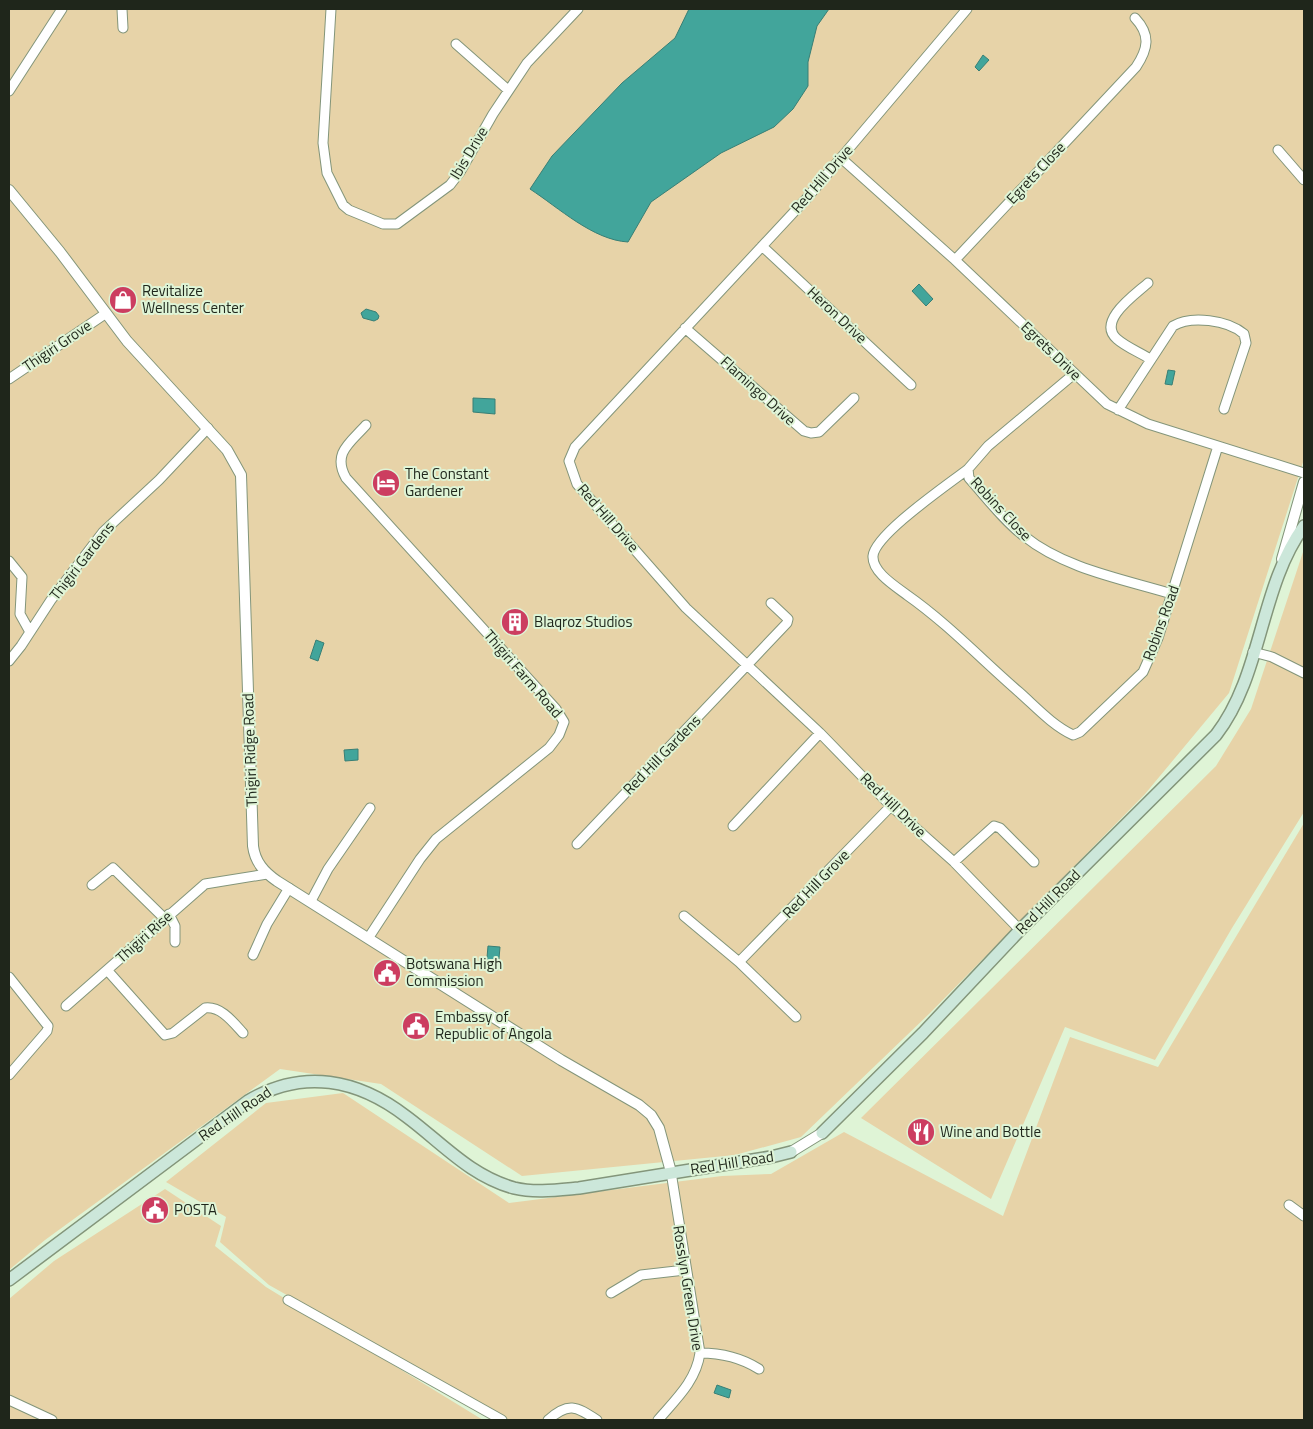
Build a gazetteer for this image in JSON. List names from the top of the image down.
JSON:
{
  "streets": {
    "main road": ["Red Hill Road"],
    "street": [
      "Ibis Drive",
      "Egrets Close",
      "Red Hill Drive",
      "Heron Drive",
      "Thigiri Grove",
      "Egrets Drive",
      "Flamingo Drive",
      "Robins Close",
      "Thigiri Gardens",
      "Robins Road",
      "Thigiri Farm Road",
      "Thigiri Ridge Road",
      "Red Hill Gardens",
      "Red Hill Grove",
      "Thigiri Rise",
      "Rosslyn Green Drive"
    ]
  },
  "crossings": [
    ["Egrets Close", "Egrets Drive"],
    ["Red Hill Drive", "Heron Drive"],
    ["Red Hill Drive", "Egrets Drive"],
    ["Red Hill Drive", "Flamingo Drive"],
    ["Red Hill Drive", "Red Hill Gardens"],
    ["Red Hill Drive", "Red Hill Grove"],
    ["Red Hill Drive", "Red Hill Road"],
    ["Thigiri Grove", "Thigiri Ridge Road"],
    ["Egrets Drive", "Robins Close"],
    ["Egrets Drive", "Robins Road"],
    ["Robins Close", "Robins Road"],
    ["Thigiri Gardens", "Thigiri Ridge Road"],
    ["Thigiri Farm Road", "Thigiri Ridge Road"],
    ["Thigiri Ridge Road", "Red Hill Road"],
    ["Thigiri Ridge Road", "Thigiri Rise"],
    ["Thigiri Ridge Road", "Rosslyn Green Drive"],
    ["Red Hill Road", "Rosslyn Green Drive"]
  ],
  "places": {
    "shop": ["Revitalize Wellness Center"],
    "hotel": ["The Constant Gardener"],
    "building": ["Blaqroz Studios"],
    "public building": ["Botswana High Commission", "Embassy of Republic of Angola", "POSTA"],
    "restaurant": ["Wine and Bottle"]
  }
}
